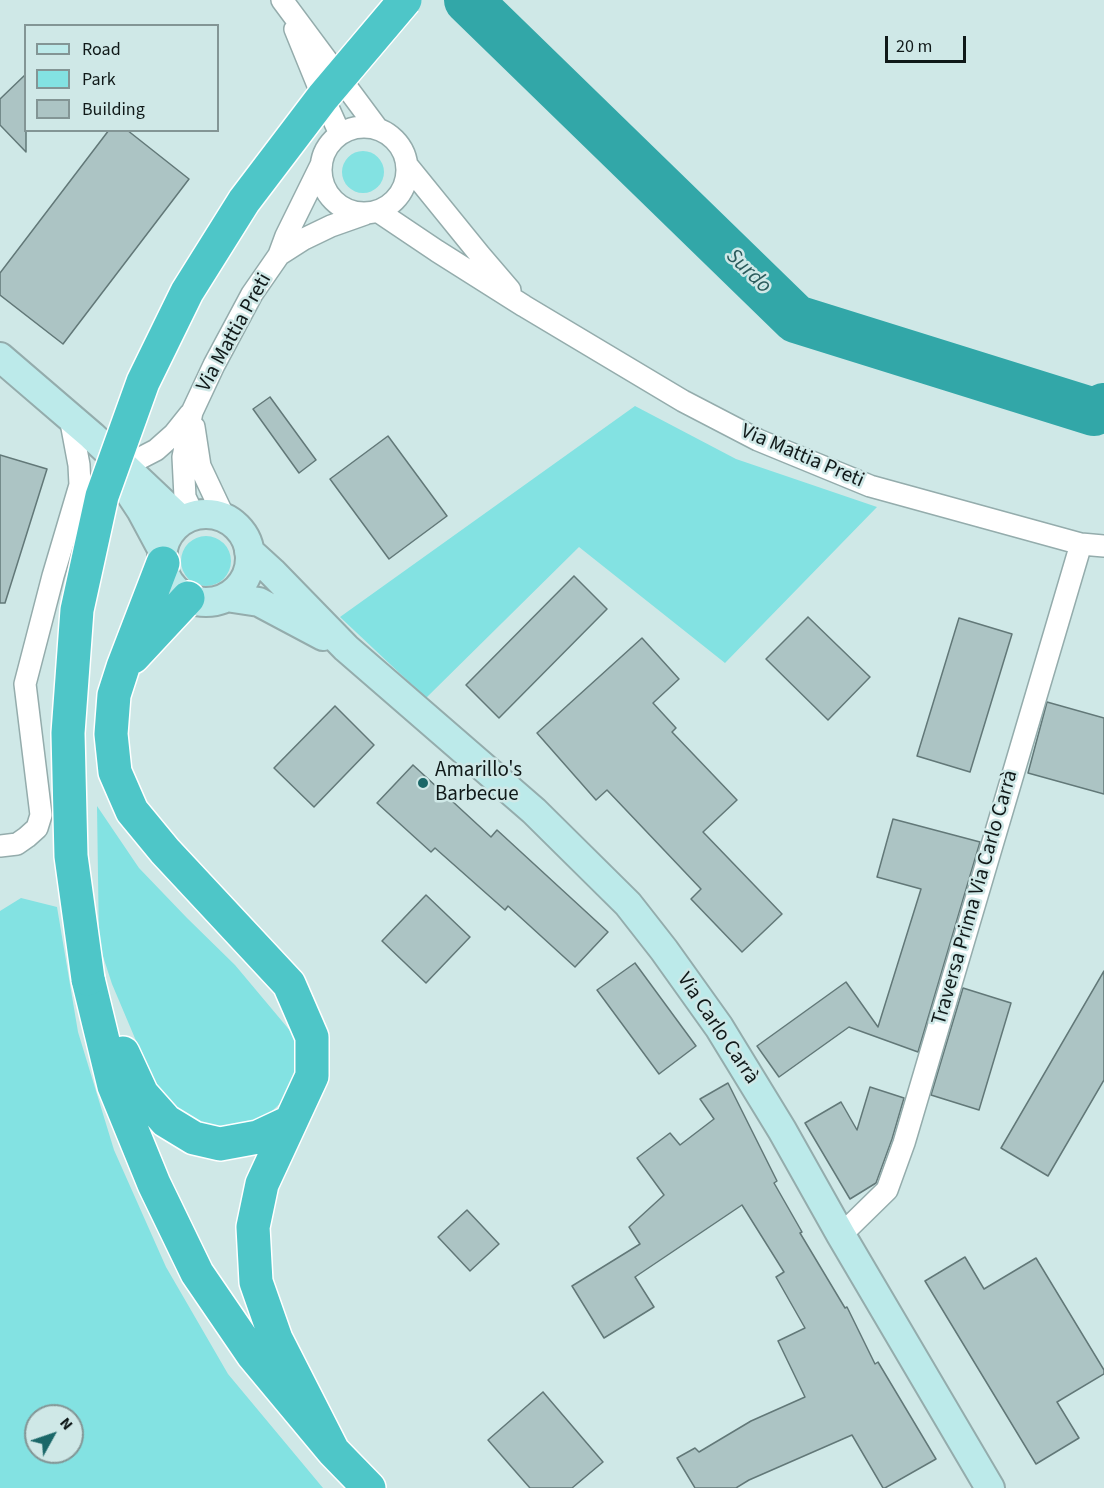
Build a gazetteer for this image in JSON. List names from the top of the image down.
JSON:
{
  "streets": {
    "main road": ["Via Carlo Carrà"],
    "street": ["Via Mattia Preti", "Traversa Prima Via Carlo Carrà"]
  },
  "crossings": [
    ["Via Mattia Preti", "Traversa Prima Via Carlo Carrà"],
    ["Via Mattia Preti", "Via Carlo Carrà"],
    ["Traversa Prima Via Carlo Carrà", "Via Carlo Carrà"]
  ],
  "water": ["Surdo"],
  "places": ["Amarillo's Barbecue"],
  "legend": ["Road", "Park", "Building"],
  "scale_bar": "20 m",
  "north": "top right"
}
